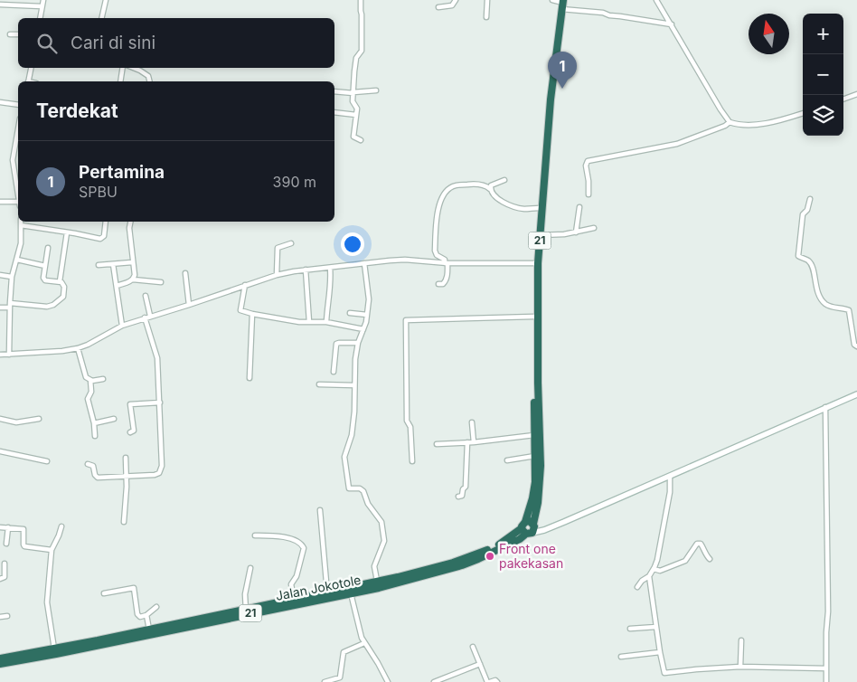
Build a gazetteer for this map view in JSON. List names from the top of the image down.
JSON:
{
  "streets": {
    "highway": ["21", "Jalan Jokotole"]
  },
  "crossings": [
    ["21", "Jalan Jokotole"]
  ],
  "places": ["Front one pakekasan"],
  "north": "top",
  "page": {
    "map_buttons": ["+", "−"],
    "search": "Cari di sini",
    "pins": "1",
    "heading": "Terdekat",
    "list": [
      {
        "mark": "1",
        "name": "Pertamina",
        "note": "SPBU",
        "value": "390 m"
      }
    ]
  }
}
